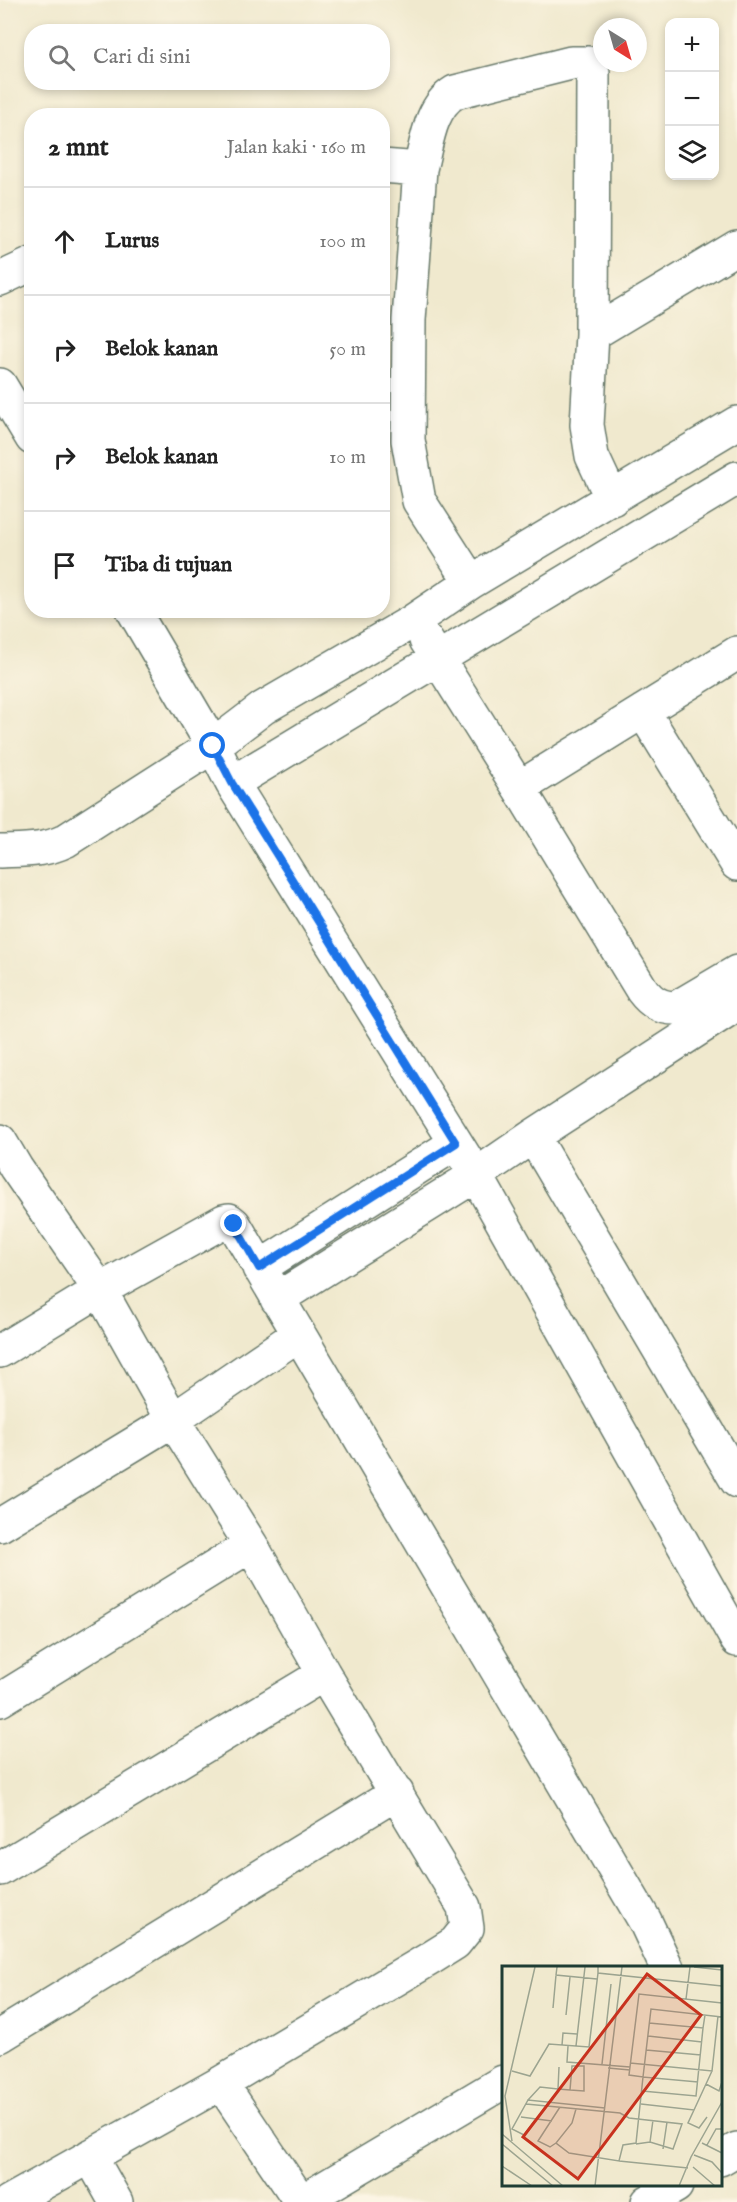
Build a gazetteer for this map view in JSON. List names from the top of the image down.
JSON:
{
  "north": "bottom right",
  "page": {
    "map_buttons": ["+", "−"],
    "search": "Cari di sini",
    "heading": ["2 mnt", "Jalan kaki · 160 m"],
    "list": [
      ["Lurus", "100 m"],
      ["Belok kanan", "50 m"],
      ["Belok kanan", "10 m"],
      "Tiba di tujuan"
    ]
  }
}
